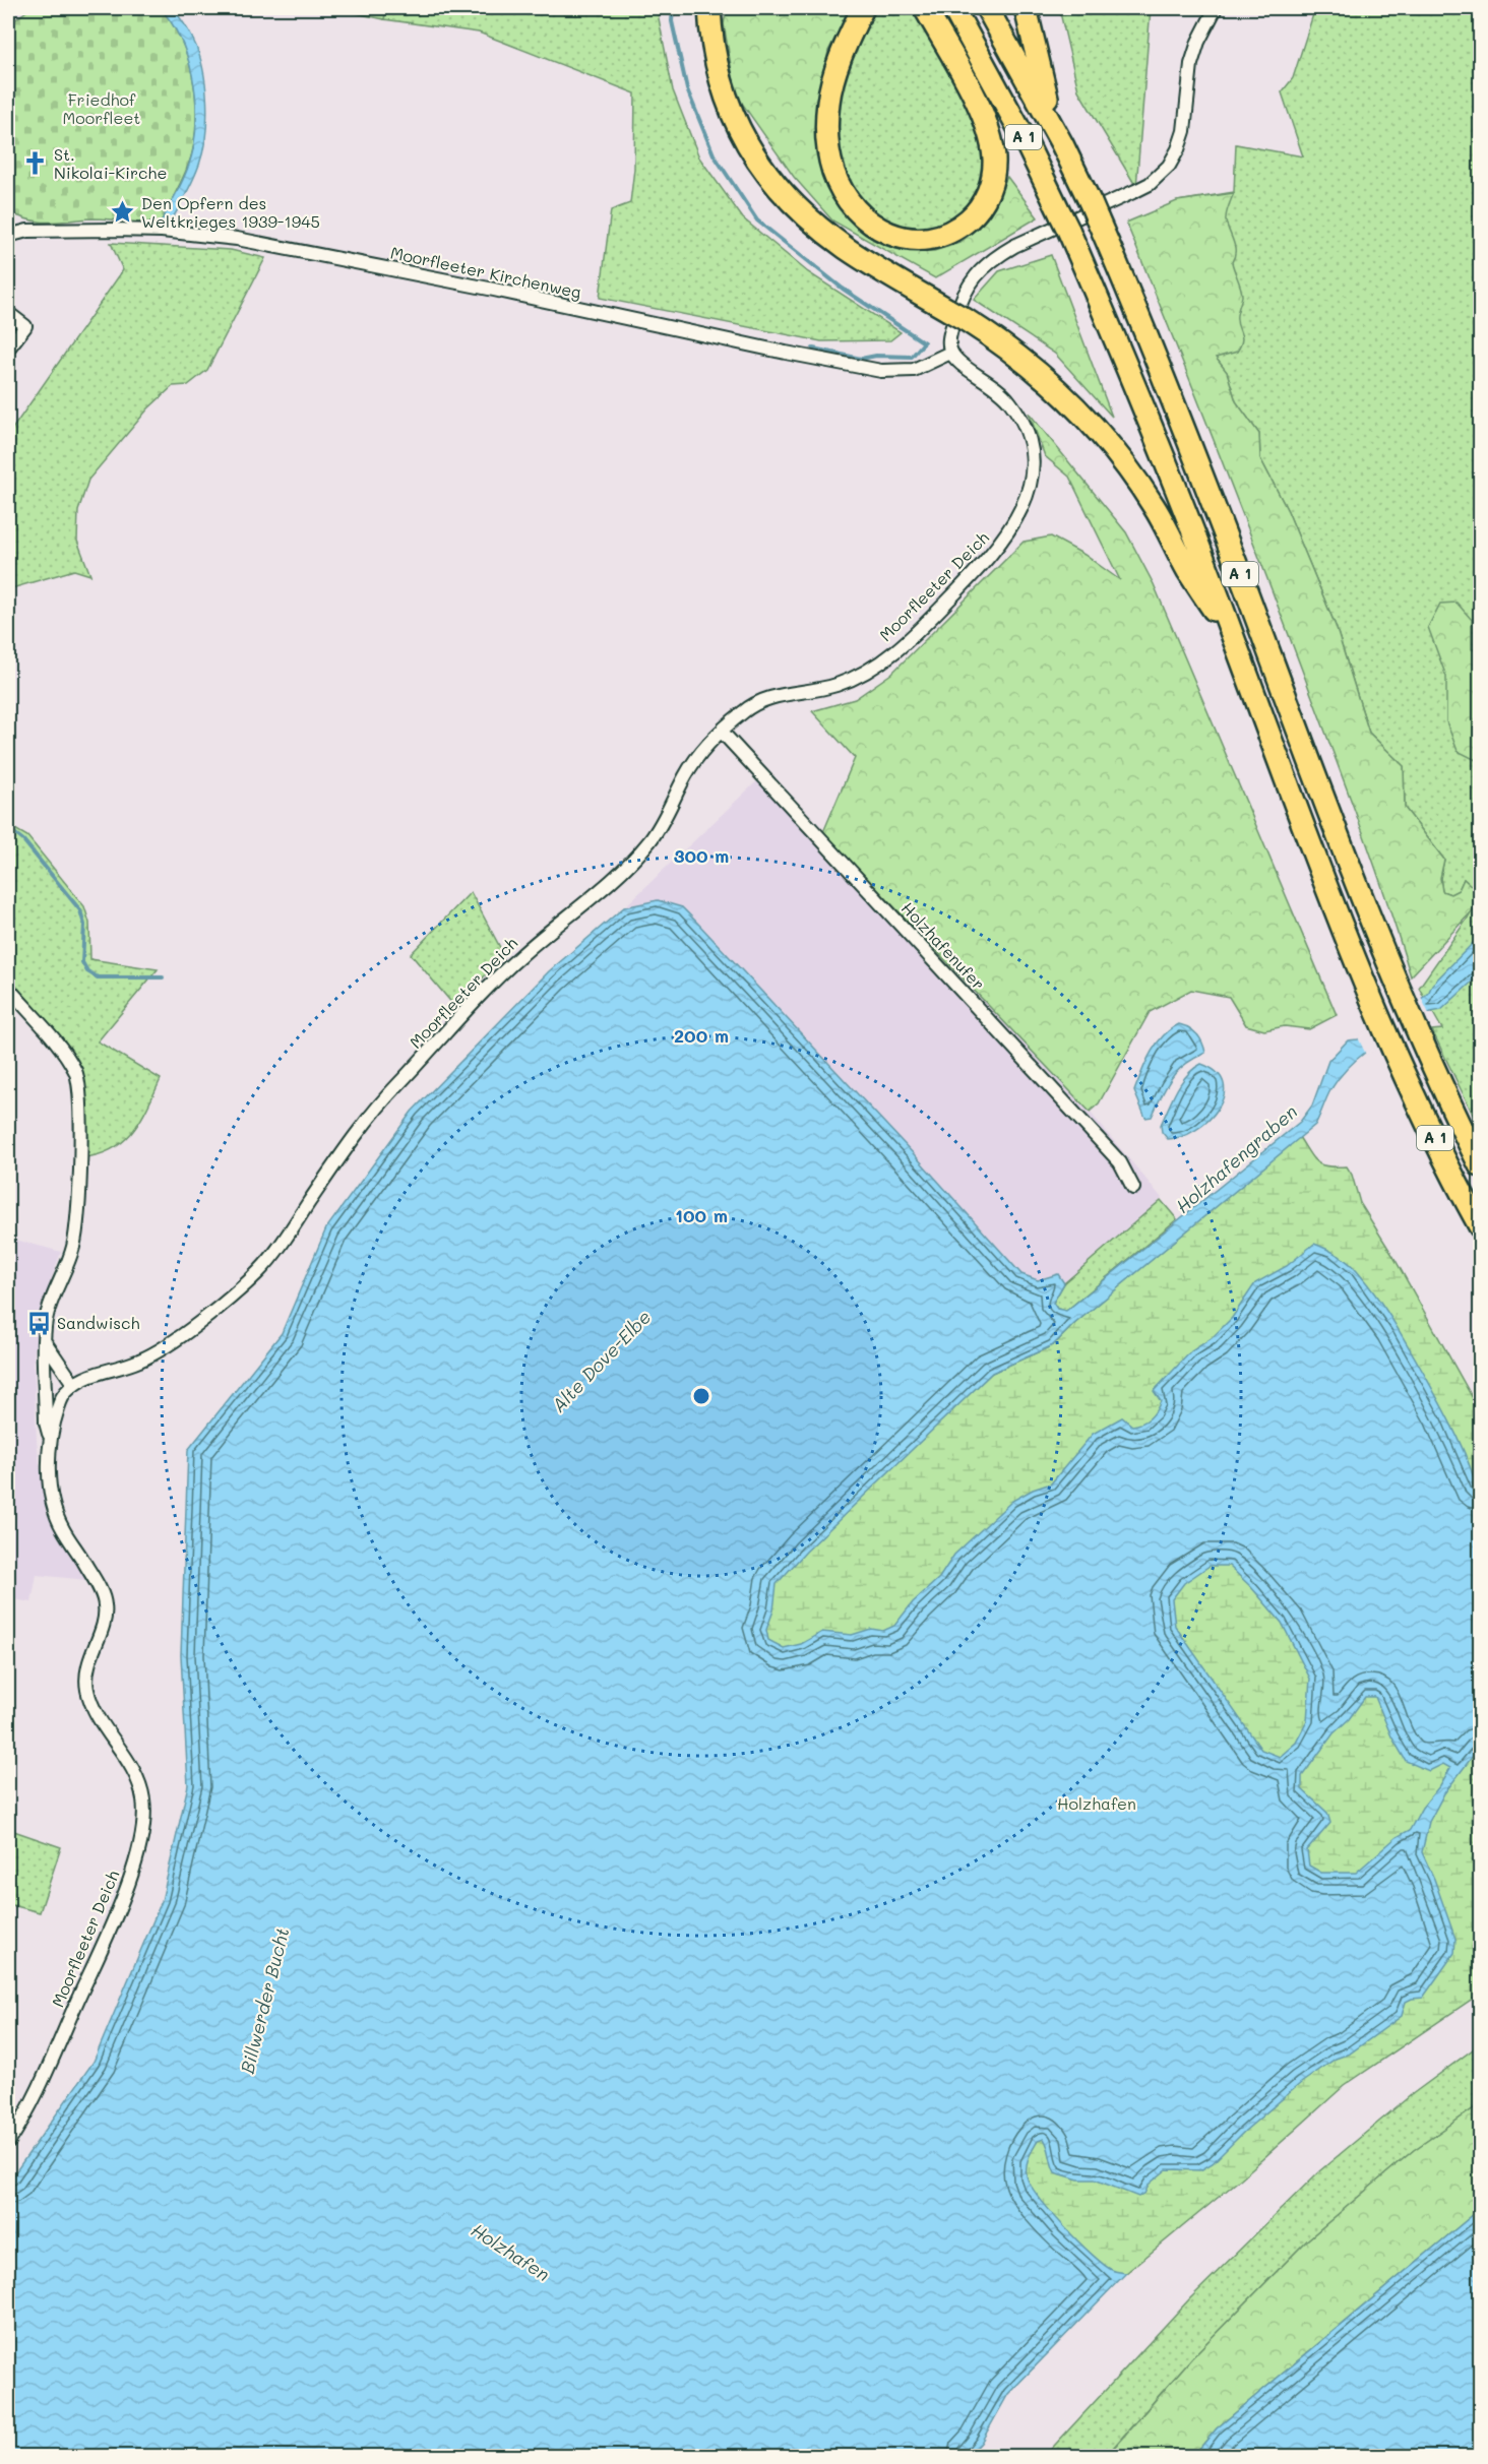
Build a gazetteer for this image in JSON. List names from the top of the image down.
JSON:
{
  "streets": {
    "highway": ["A 1"],
    "street": ["Moorfleeter Kirchenweg", "Moorfleeter Deich", "Holzhafenufer"]
  },
  "crossings": [
    ["Moorfleeter Kirchenweg", "Moorfleeter Deich"],
    ["Moorfleeter Deich", "Holzhafenufer"]
  ],
  "water": [
    "Holzhafengraben",
    "Alte Dove-Elbe",
    "Billwerder Bucht",
    "Holzhafen"
  ],
  "parks": ["Friedhof Moorfleet", "Holzhafen"],
  "places": {
    "church": ["St. Nikolai-Kirche"],
    "place": ["Den Opfern des Weltkrieges 1939-1945"],
    "bus stop": ["Sandwisch"]
  },
  "rings": ["300 m", "200 m", "100 m"]
}
